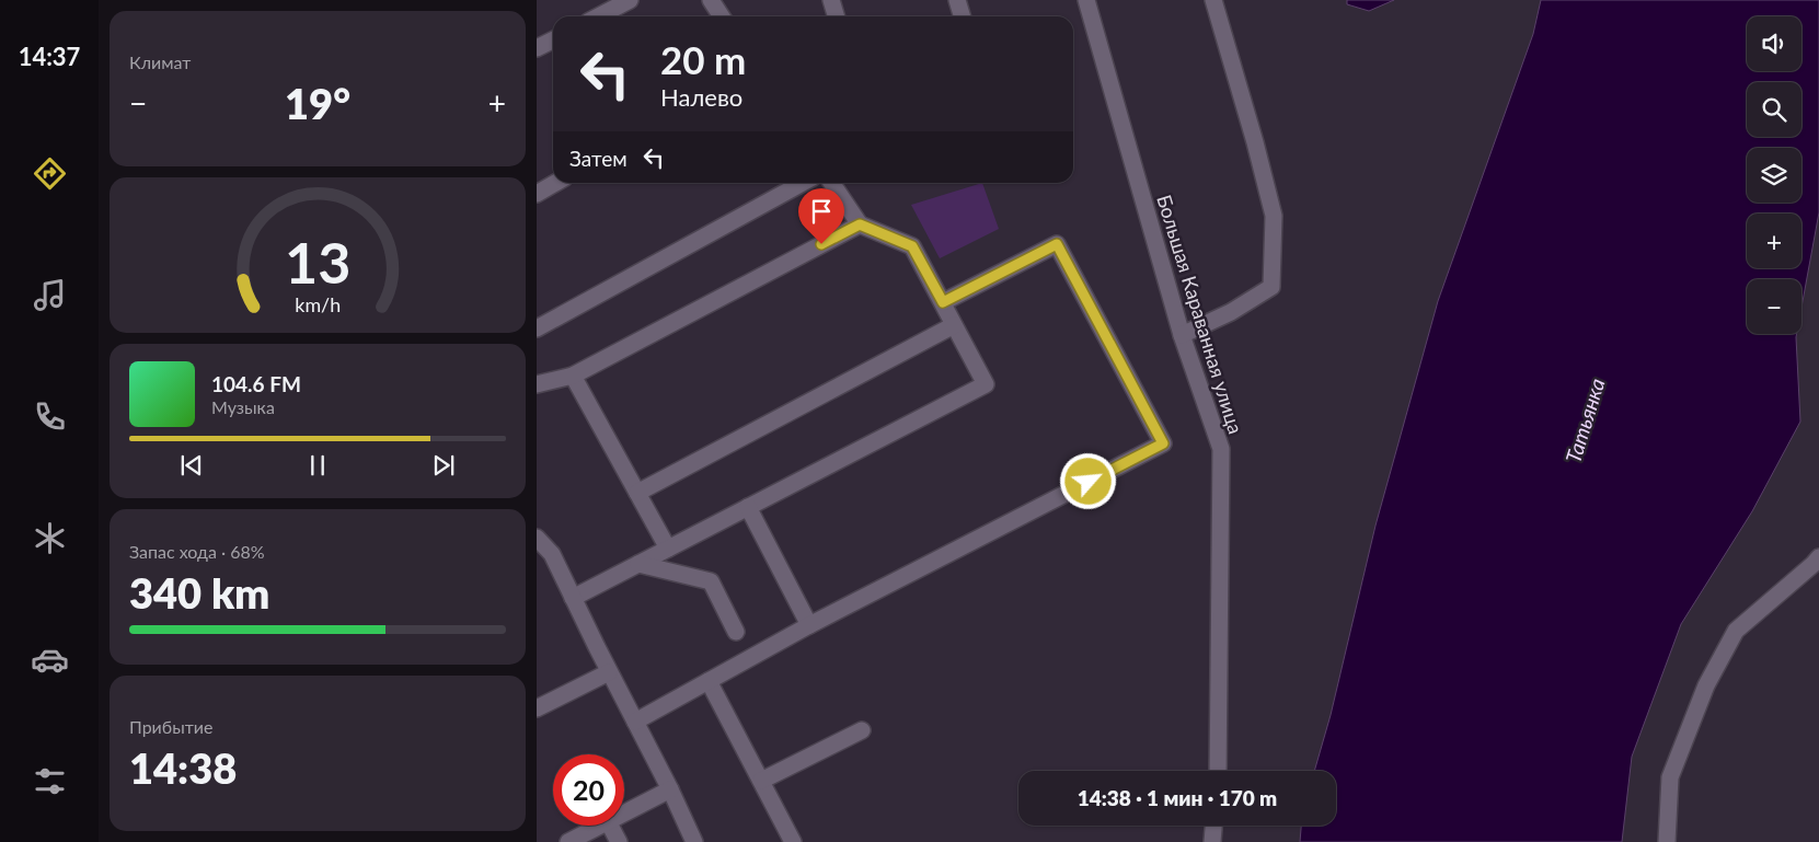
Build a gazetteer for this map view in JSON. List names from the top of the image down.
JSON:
{
  "streets": {
    "street": ["Большая Караванная улица"]
  },
  "water": ["Татьянка"],
  "page": {
    "tabs": "14:37",
    "tile": [
      "Климат",
      ["Запас хода · 68%", "340 km"],
      ["Прибытие", "14:38"]
    ],
    "map_buttons": ["+", "−"],
    "turn": ["20 m", "Налево"],
    "heat": ["−", "19°", "+"],
    "then": "Затем",
    "song": ["104.6 FM", "Музыка"],
    "limit": "20",
    "trip": "14:38 · 1 мин · 170 m",
    "gauge": ["13", "km/h"]
  }
}
